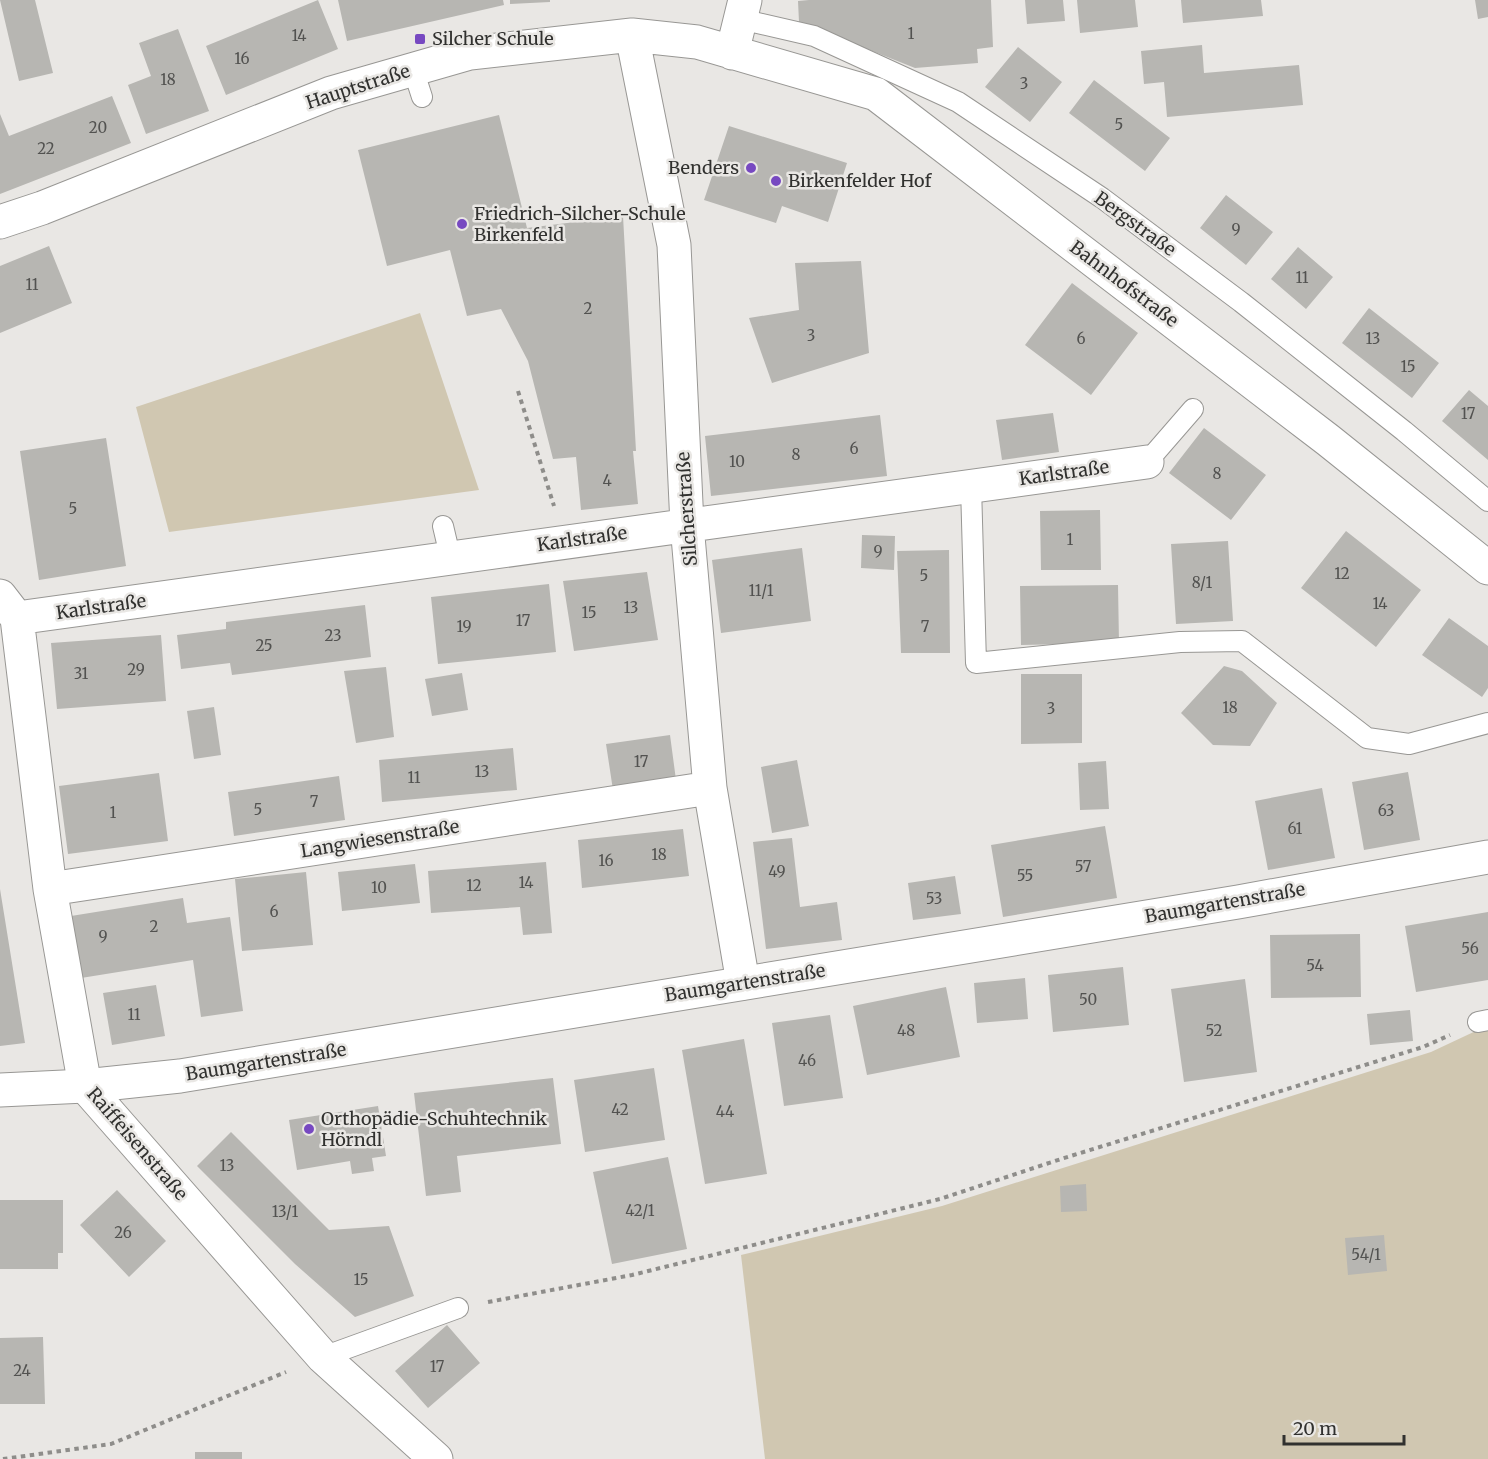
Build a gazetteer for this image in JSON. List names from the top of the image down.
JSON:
{
  "streets": {
    "street": [
      "Hauptstraße",
      "Bahnhofstraße",
      "Karlstraße",
      "Silcherstraße",
      "Langwiesenstraße",
      "Baumgartenstraße",
      "Raiffeisenstraße"
    ],
    "lane": ["Bergstraße"]
  },
  "crossings": [
    ["Hauptstraße", "Bahnhofstraße"],
    ["Hauptstraße", "Silcherstraße"],
    ["Karlstraße", "Silcherstraße"],
    ["Karlstraße", "Raiffeisenstraße"],
    ["Silcherstraße", "Langwiesenstraße"],
    ["Silcherstraße", "Baumgartenstraße"],
    ["Langwiesenstraße", "Raiffeisenstraße"],
    ["Baumgartenstraße", "Raiffeisenstraße"]
  ],
  "places": {
    "transit": ["Silcher Schule"],
    "other": [
      "Benders",
      "Birkenfelder Hof",
      "Friedrich-Silcher-Schule Birkenfeld",
      "Orthopädie-Schuhtechnik Hörndl"
    ]
  },
  "house_numbers": [
    "1",
    "14",
    "16",
    "18",
    "3",
    "5",
    "20",
    "22",
    "9",
    "11",
    "11",
    "2",
    "3",
    "6",
    "13",
    "15",
    "17",
    "6",
    "8",
    "10",
    "8",
    "4",
    "5",
    "1",
    "9",
    "12",
    "5",
    "8/1",
    "11/1",
    "14",
    "13",
    "15",
    "17",
    "19",
    "7",
    "23",
    "25",
    "29",
    "31",
    "18",
    "3",
    "17",
    "13",
    "11",
    "7",
    "5",
    "63",
    "1",
    "61",
    "18",
    "16",
    "57",
    "49",
    "55",
    "14",
    "12",
    "10",
    "53",
    "6",
    "2",
    "9",
    "56",
    "54",
    "50",
    "11",
    "48",
    "52",
    "46",
    "42",
    "44",
    "13",
    "42/1",
    "13/1",
    "26",
    "54/1",
    "15",
    "17",
    "24"
  ],
  "scale_bar": "20 m"
}
